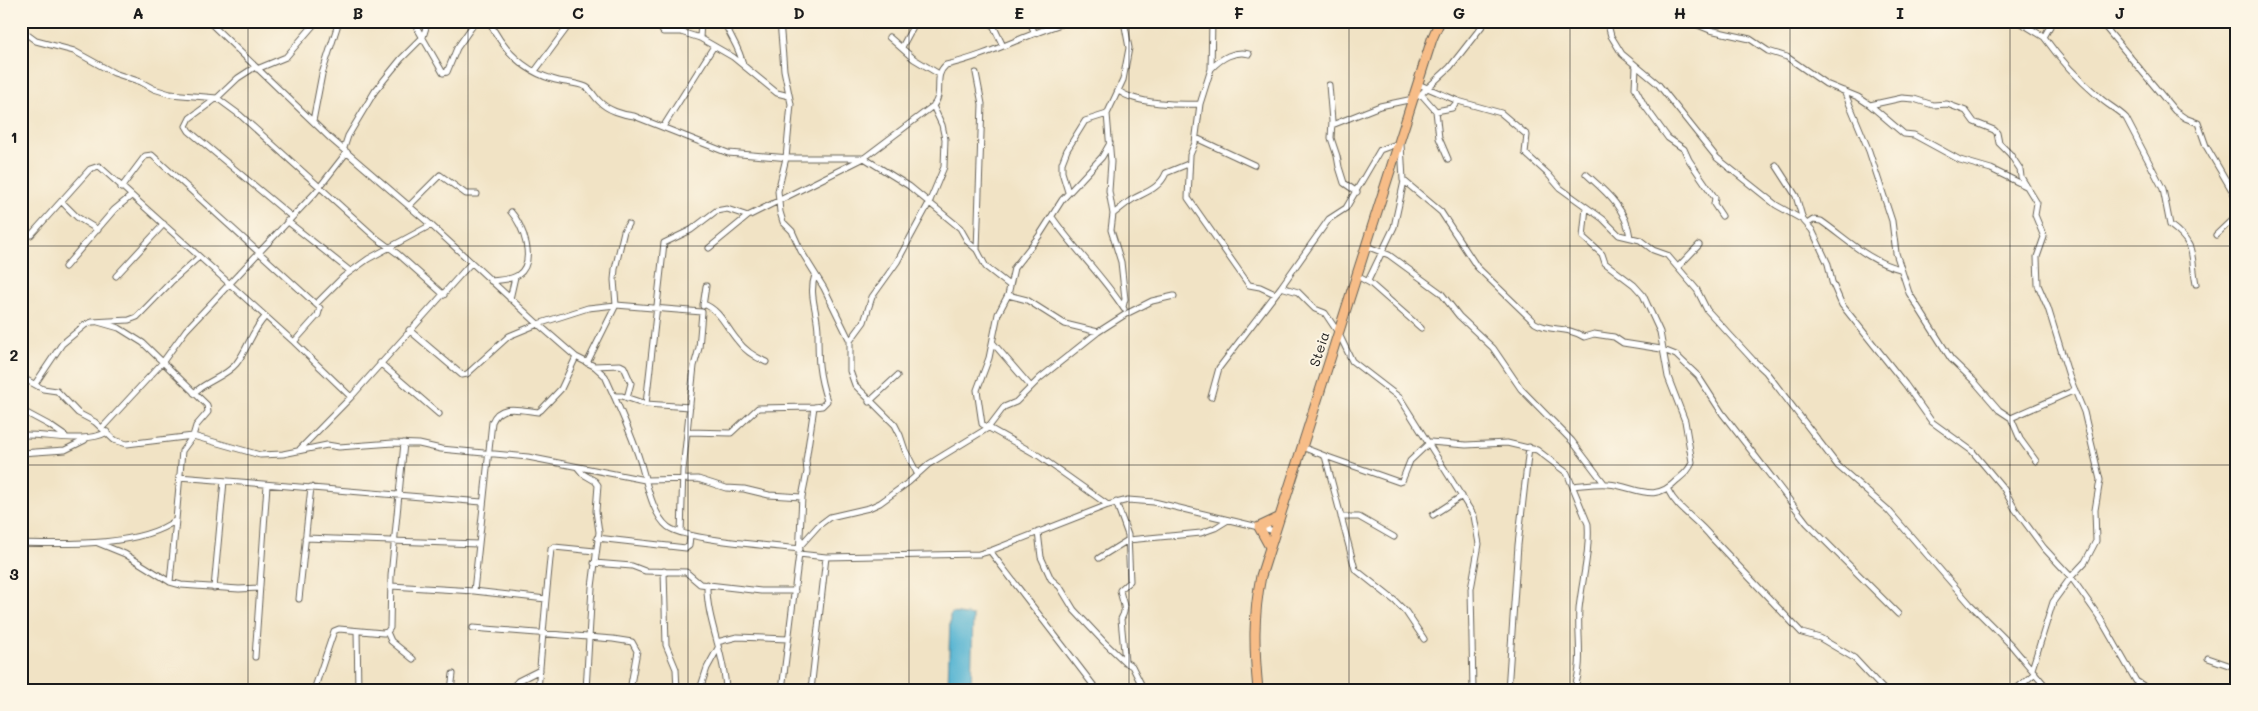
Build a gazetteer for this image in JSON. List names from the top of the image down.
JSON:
{
  "streets": {
    "main road": ["Steia"]
  },
  "grid": {
    "columns": [
      "A",
      "B",
      "C",
      "D",
      "E",
      "F",
      "G",
      "H",
      "I",
      "J"
    ],
    "rows": ["1", "2", "3"]
  }
}
